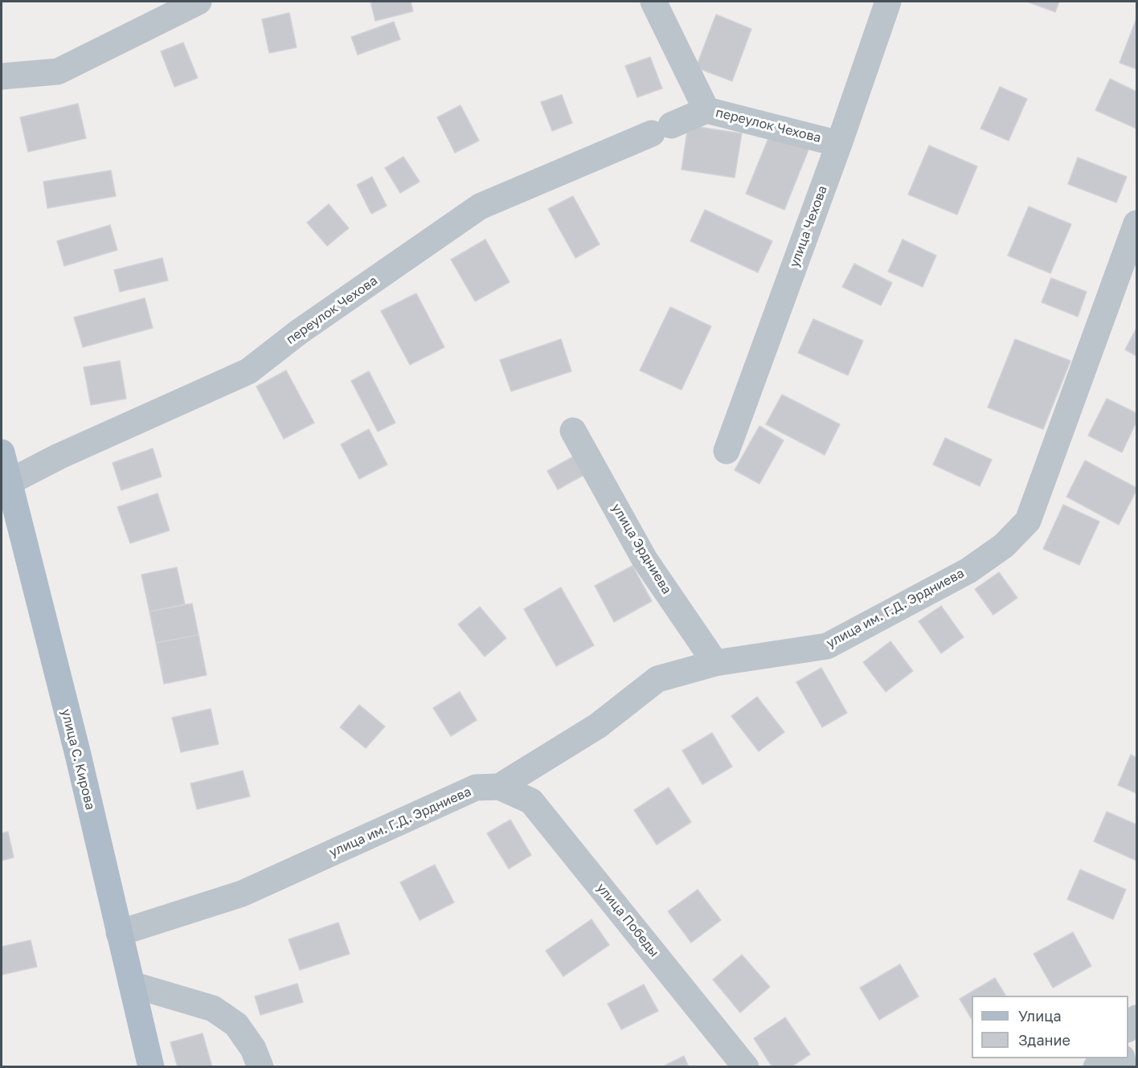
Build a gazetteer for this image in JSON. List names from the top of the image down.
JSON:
{
  "streets": {
    "main road": ["улица С. Кирова"],
    "street": [
      "переулок Чехова",
      "улица Чехова",
      "улица Эрдниева",
      "улица им. Г.Д. Эрдниева",
      "улица Победы"
    ]
  },
  "crossings": [
    ["переулок Чехова", "улица Чехова"],
    ["переулок Чехова", "улица С. Кирова"],
    ["улица Эрдниева", "улица им. Г.Д. Эрдниева"],
    ["улица им. Г.Д. Эрдниева", "улица С. Кирова"],
    ["улица им. Г.Д. Эрдниева", "улица Победы"]
  ],
  "legend": ["Улица", "Здание"]
}
